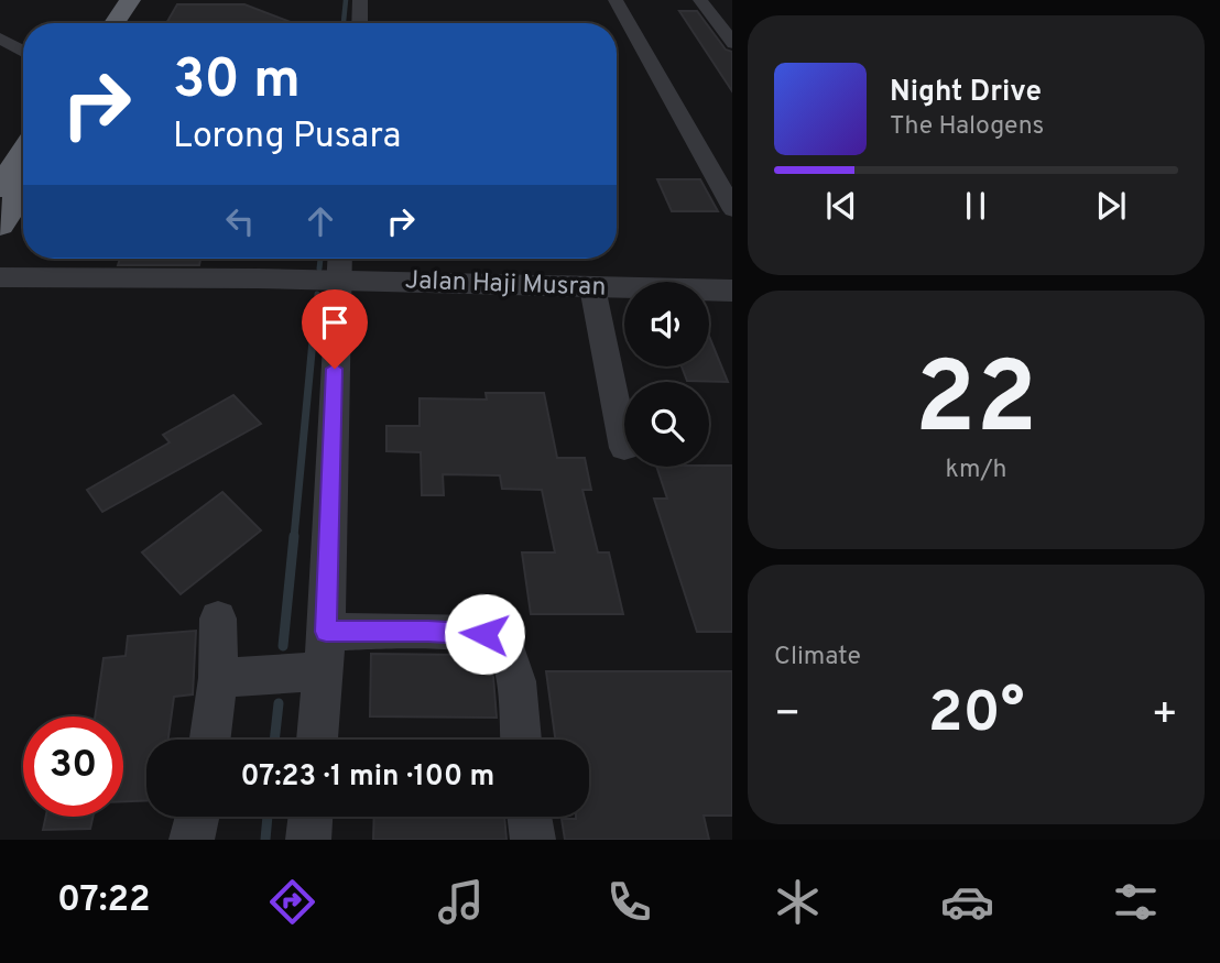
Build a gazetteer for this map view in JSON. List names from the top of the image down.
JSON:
{
  "streets": {
    "street": ["Jalan Haji Musran"]
  },
  "page": {
    "turn": ["30 m", "Lorong Pusara"],
    "song": ["Night Drive", "The Halogens"],
    "tile": [
      ["22", "km/h"],
      "Climate"
    ],
    "heat": ["−", "20°", "+"],
    "limit": "30",
    "trip": "07:23 · 1 min · 100 m",
    "tabs": "07:22"
  }
}
